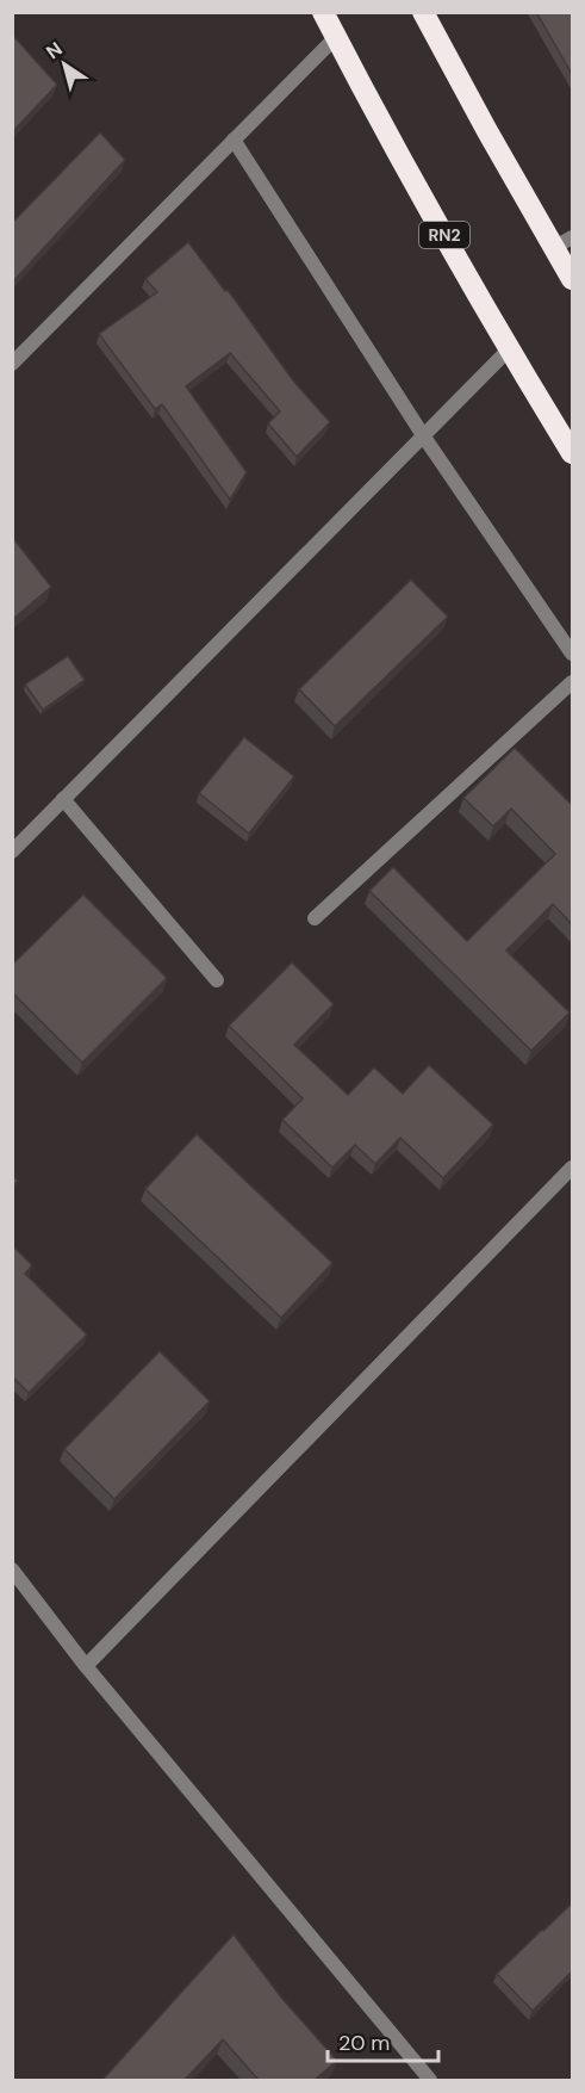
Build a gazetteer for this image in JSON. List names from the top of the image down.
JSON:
{
  "streets": {
    "highway": ["RN2"]
  },
  "scale_bar": "20 m",
  "north": "top left"
}
